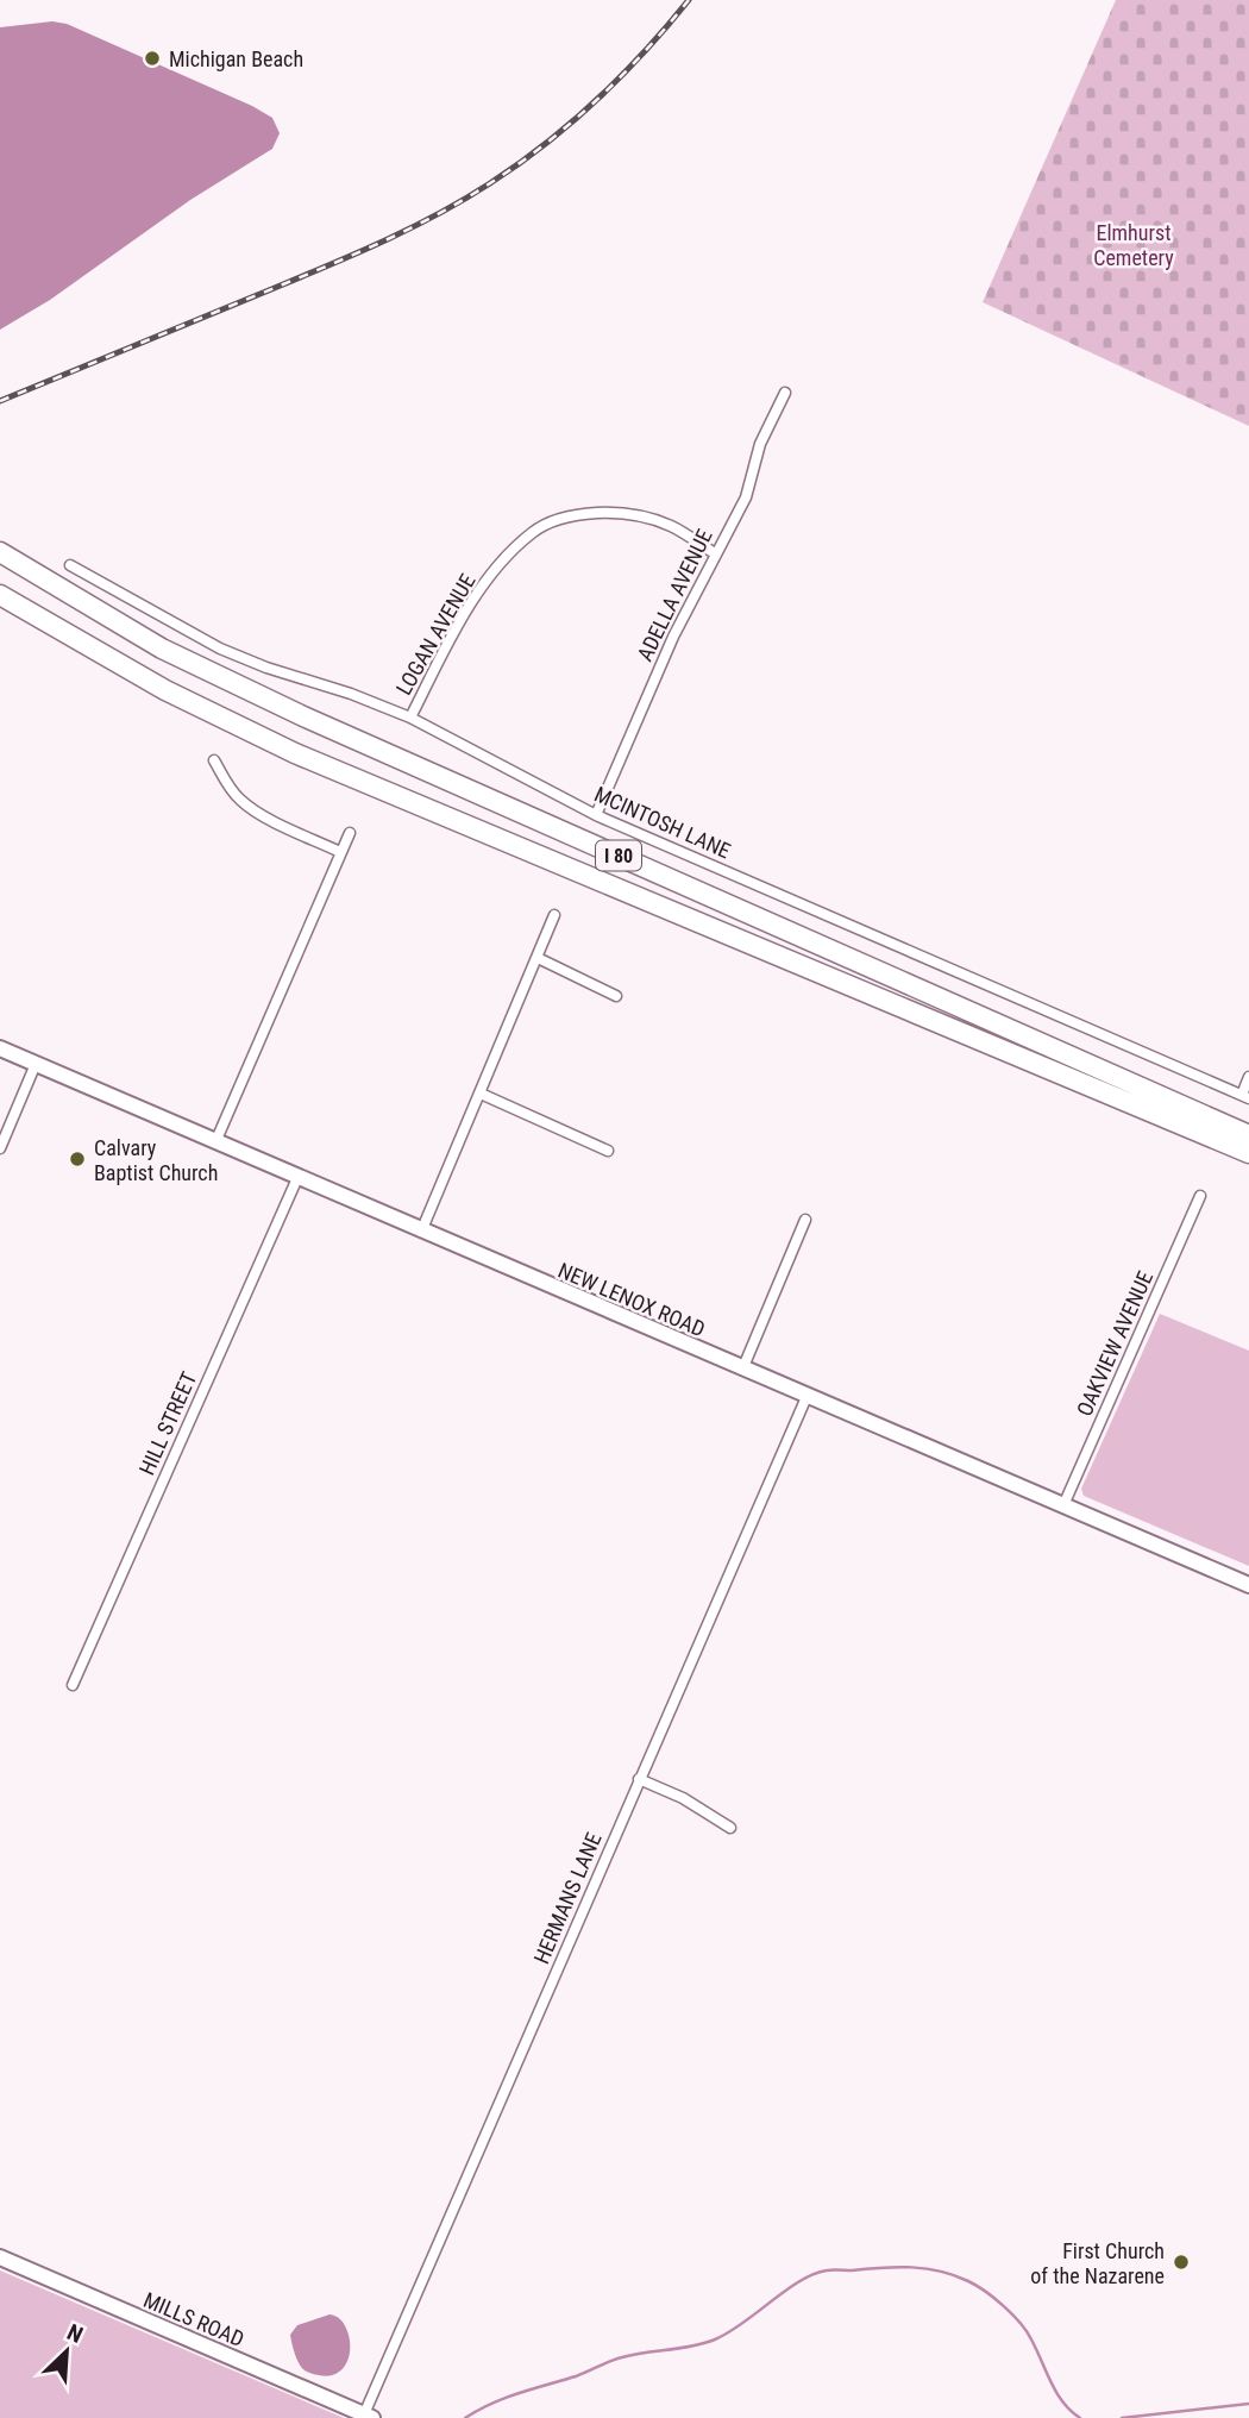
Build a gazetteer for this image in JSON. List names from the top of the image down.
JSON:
{
  "streets": {
    "highway": ["I 80"],
    "street": [
      "ADELLA AVENUE",
      "LOGAN AVENUE",
      "MCINTOSH LANE",
      "NEW LENOX ROAD",
      "OAKVIEW AVENUE",
      "HILL STREET",
      "HERMANS LANE",
      "MILLS ROAD"
    ]
  },
  "crossings": [
    ["ADELLA AVENUE", "LOGAN AVENUE"],
    ["ADELLA AVENUE", "MCINTOSH LANE"],
    ["LOGAN AVENUE", "MCINTOSH LANE"],
    ["NEW LENOX ROAD", "OAKVIEW AVENUE"],
    ["NEW LENOX ROAD", "HILL STREET"],
    ["NEW LENOX ROAD", "HERMANS LANE"],
    ["HERMANS LANE", "MILLS ROAD"]
  ],
  "parks": ["Elmhurst Cemetery"],
  "places": ["Michigan Beach", "Calvary Baptist Church", "First Church of the Nazarene"],
  "north": "top right"
}
